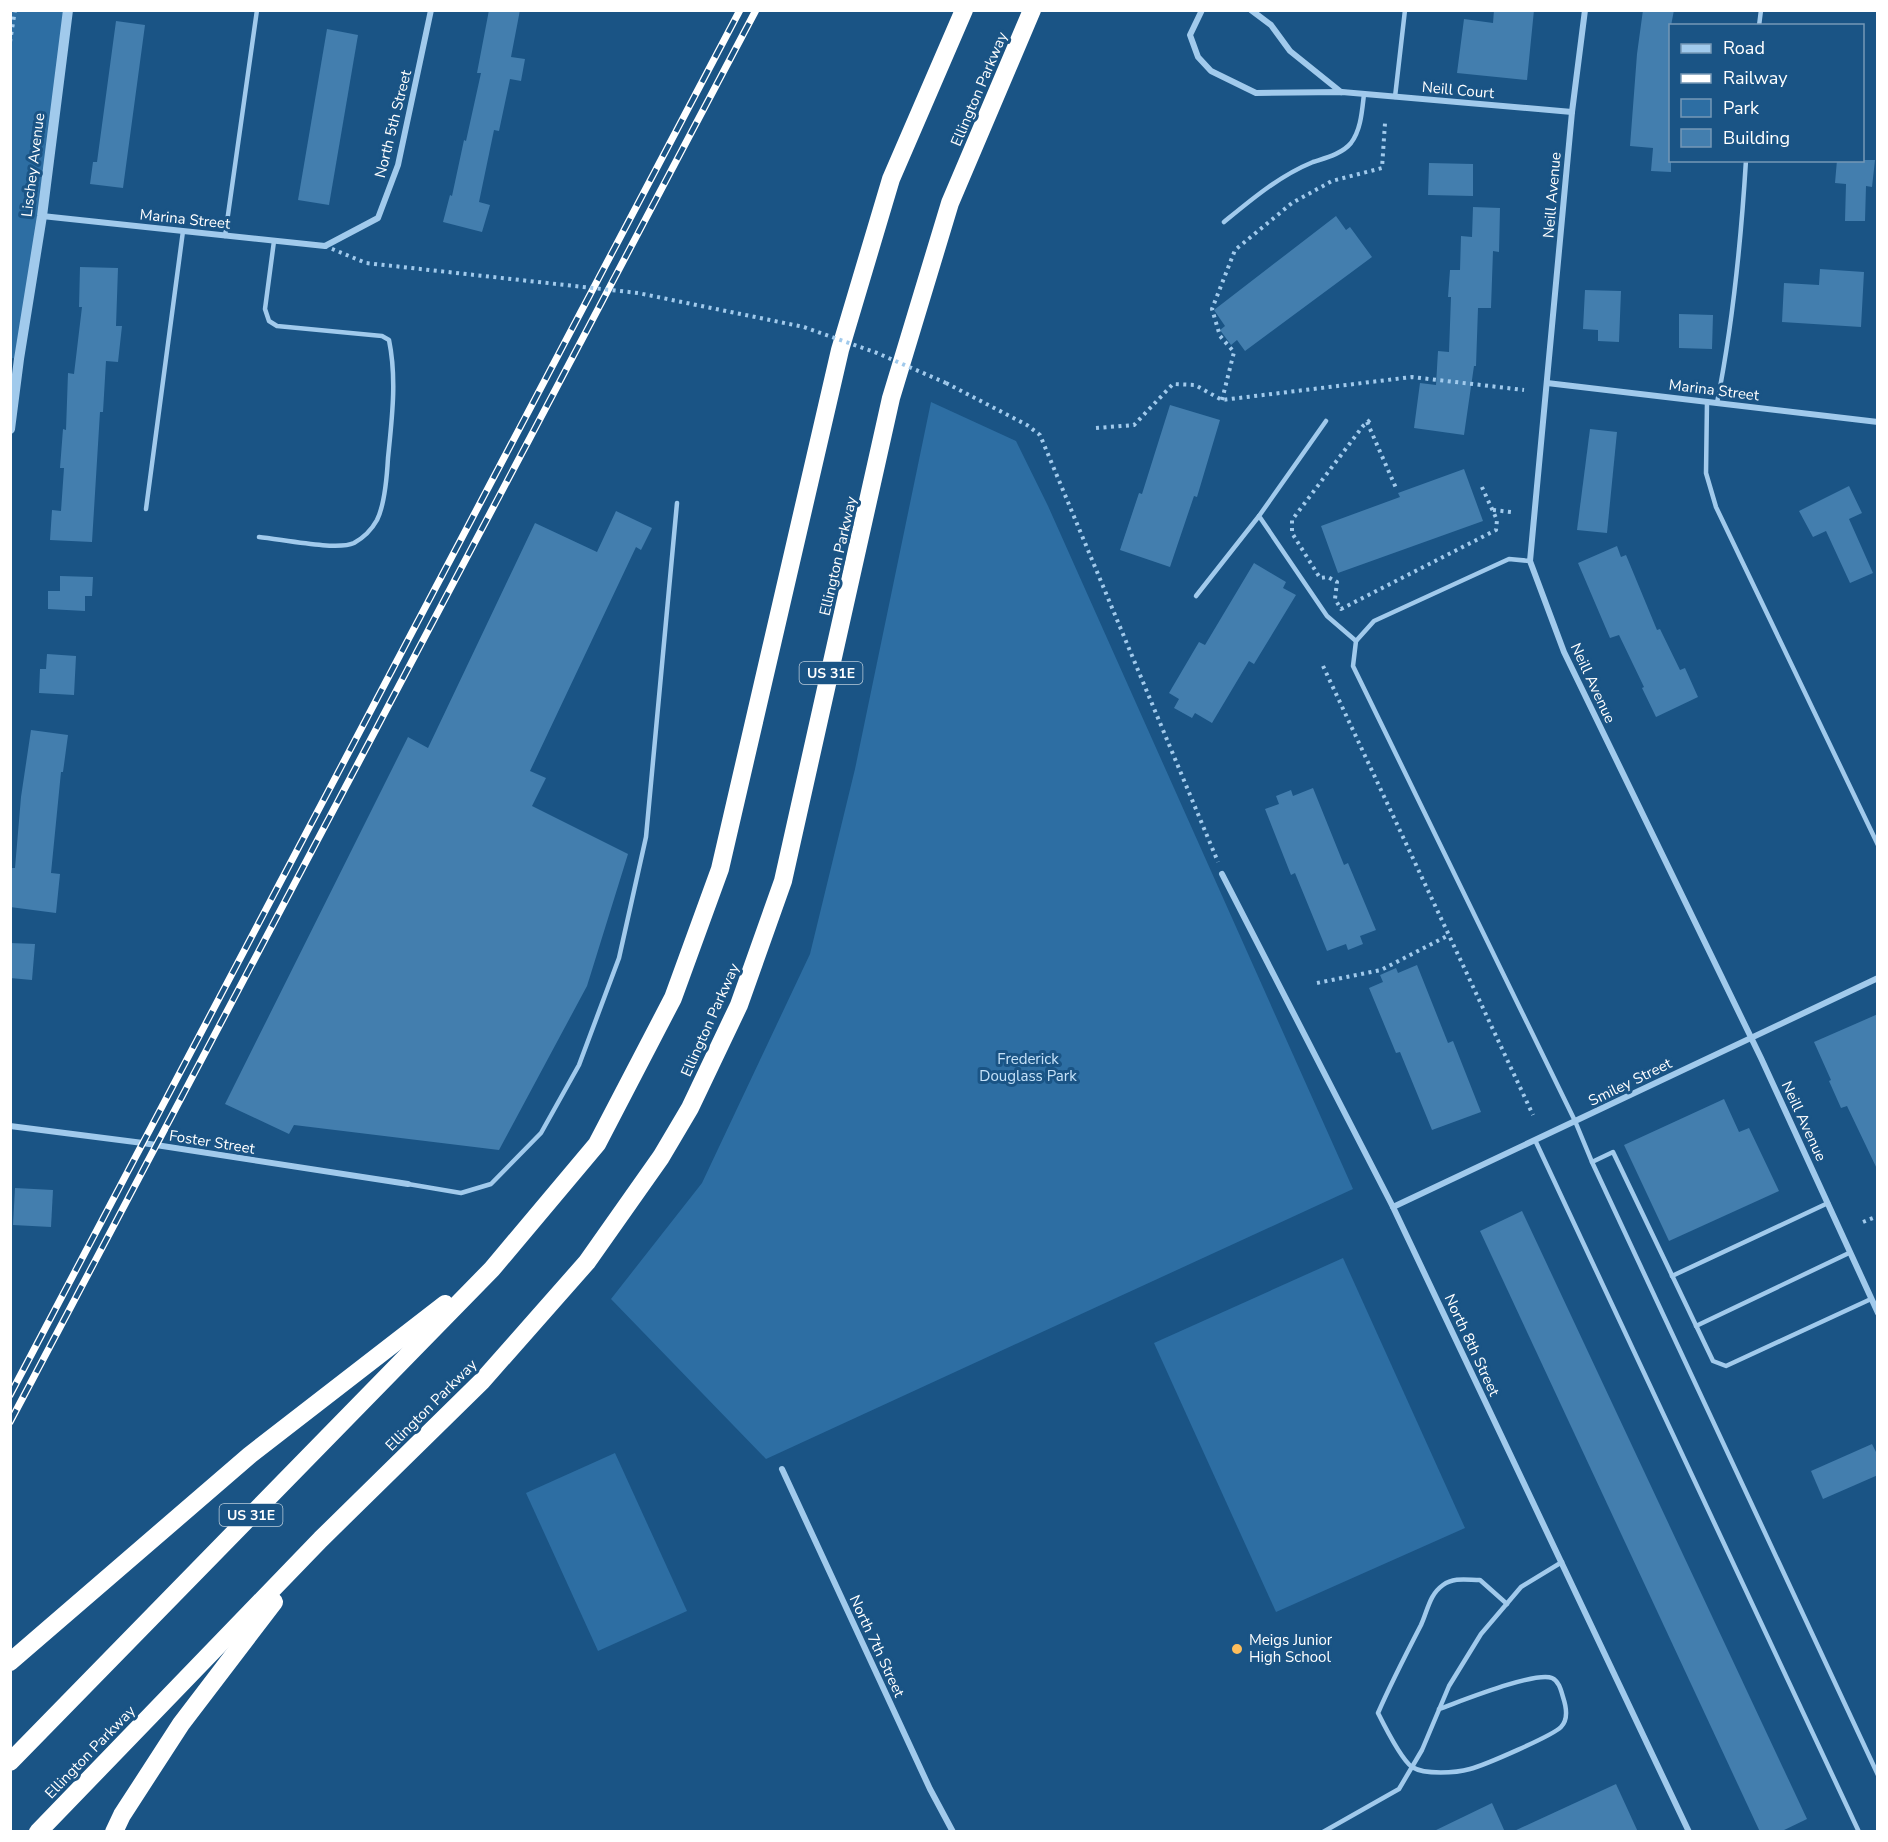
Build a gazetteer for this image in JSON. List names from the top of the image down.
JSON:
{
  "streets": {
    "highway": ["Ellington Parkway", "US 31E"],
    "street": [
      "Neill Court",
      "North 5th Street",
      "Lischey Avenue",
      "Neill Avenue",
      "Marina Street",
      "Smiley Street",
      "Foster Street",
      "North 8th Street",
      "North 7th Street"
    ]
  },
  "crossings": [
    ["Neill Court", "Neill Avenue"],
    ["North 5th Street", "Marina Street"],
    ["Lischey Avenue", "Marina Street"],
    ["Neill Avenue", "Marina Street"],
    ["Neill Avenue", "Smiley Street"],
    ["Smiley Street", "North 8th Street"]
  ],
  "parks": ["Frederick Douglass Park"],
  "places": ["Meigs Junior High School"],
  "legend": [
    "Road",
    "Railway",
    "Park",
    "Building"
  ]
}
